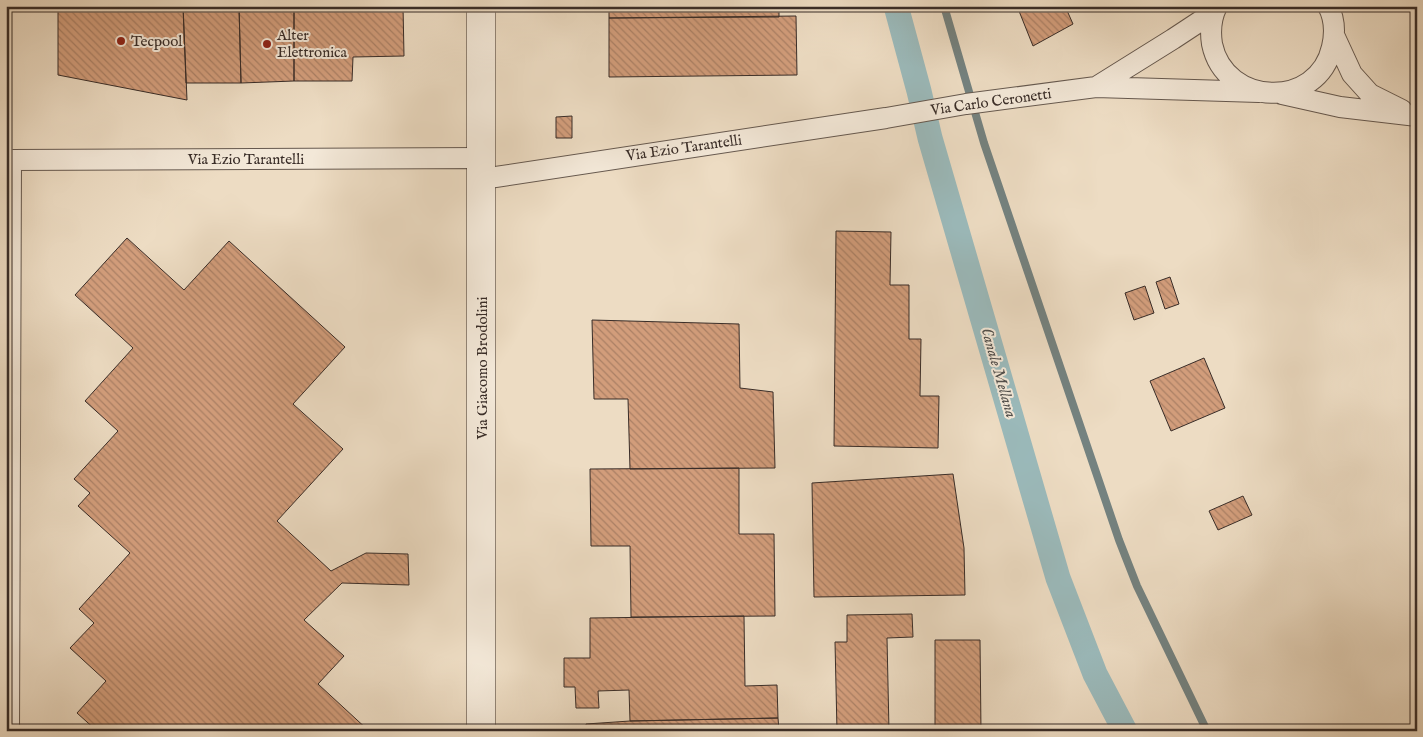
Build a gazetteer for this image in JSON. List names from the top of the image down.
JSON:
{
  "streets": {
    "street": ["Via Carlo Ceronetti", "Via Ezio Tarantelli", "Via Giacomo Brodolini"]
  },
  "crossings": [
    ["Via Carlo Ceronetti", "Via Ezio Tarantelli"],
    ["Via Ezio Tarantelli", "Via Giacomo Brodolini"]
  ],
  "water": ["Canale Mellana"],
  "places": ["Tecpool", "Alter Elettronica"]
}
